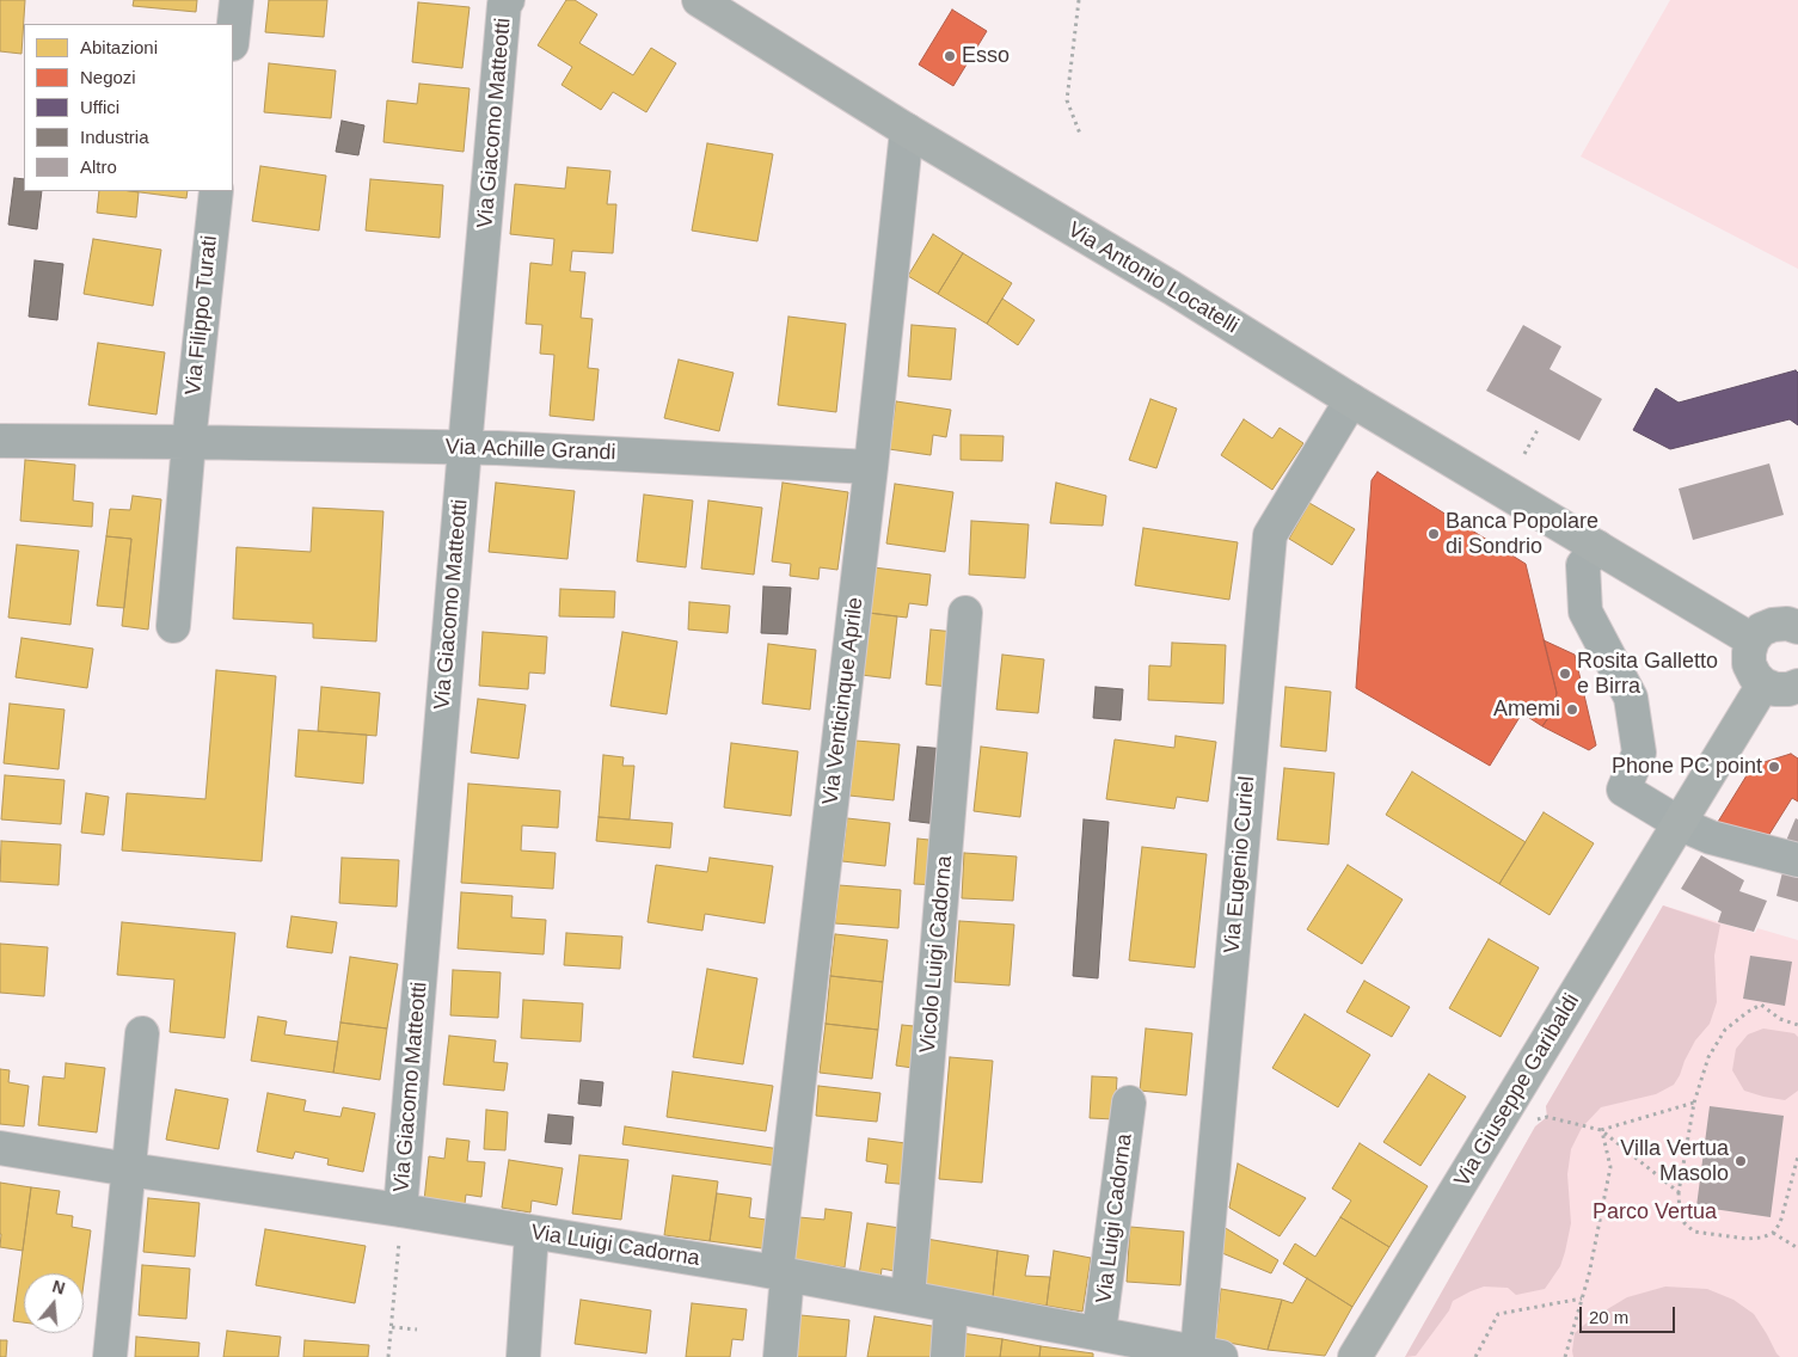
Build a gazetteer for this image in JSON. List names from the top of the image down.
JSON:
{
  "streets": {
    "main road": ["Via Antonio Locatelli", "Via Giuseppe Garibaldi"],
    "street": [
      "Via Giacomo Matteotti",
      "Via Filippo Turati",
      "Via Achille Grandi",
      "Via Venticinque Aprile",
      "Via Eugenio Curiel",
      "Vicolo Luigi Cadorna",
      "Via Luigi Cadorna"
    ]
  },
  "crossings": [
    ["Via Giacomo Matteotti", "Via Achille Grandi"],
    ["Via Giacomo Matteotti", "Via Luigi Cadorna"],
    ["Via Antonio Locatelli", "Via Venticinque Aprile"],
    ["Via Antonio Locatelli", "Via Eugenio Curiel"],
    ["Via Filippo Turati", "Via Achille Grandi"],
    ["Via Achille Grandi", "Via Venticinque Aprile"],
    ["Via Venticinque Aprile", "Via Luigi Cadorna"],
    ["Via Eugenio Curiel", "Via Luigi Cadorna"],
    ["Vicolo Luigi Cadorna", "Via Luigi Cadorna"]
  ],
  "parks": ["Parco Vertua"],
  "places": [
    "Esso",
    "Banca Popolare di Sondrio",
    "Rosita Galletto e Birra",
    "Amemi",
    "Phone PC point",
    "Villa Vertua Masolo"
  ],
  "legend": [
    "Abitazioni",
    "Negozi",
    "Uffici",
    "Industria",
    "Altro"
  ],
  "scale_bar": "20 m",
  "north": "top"
}
